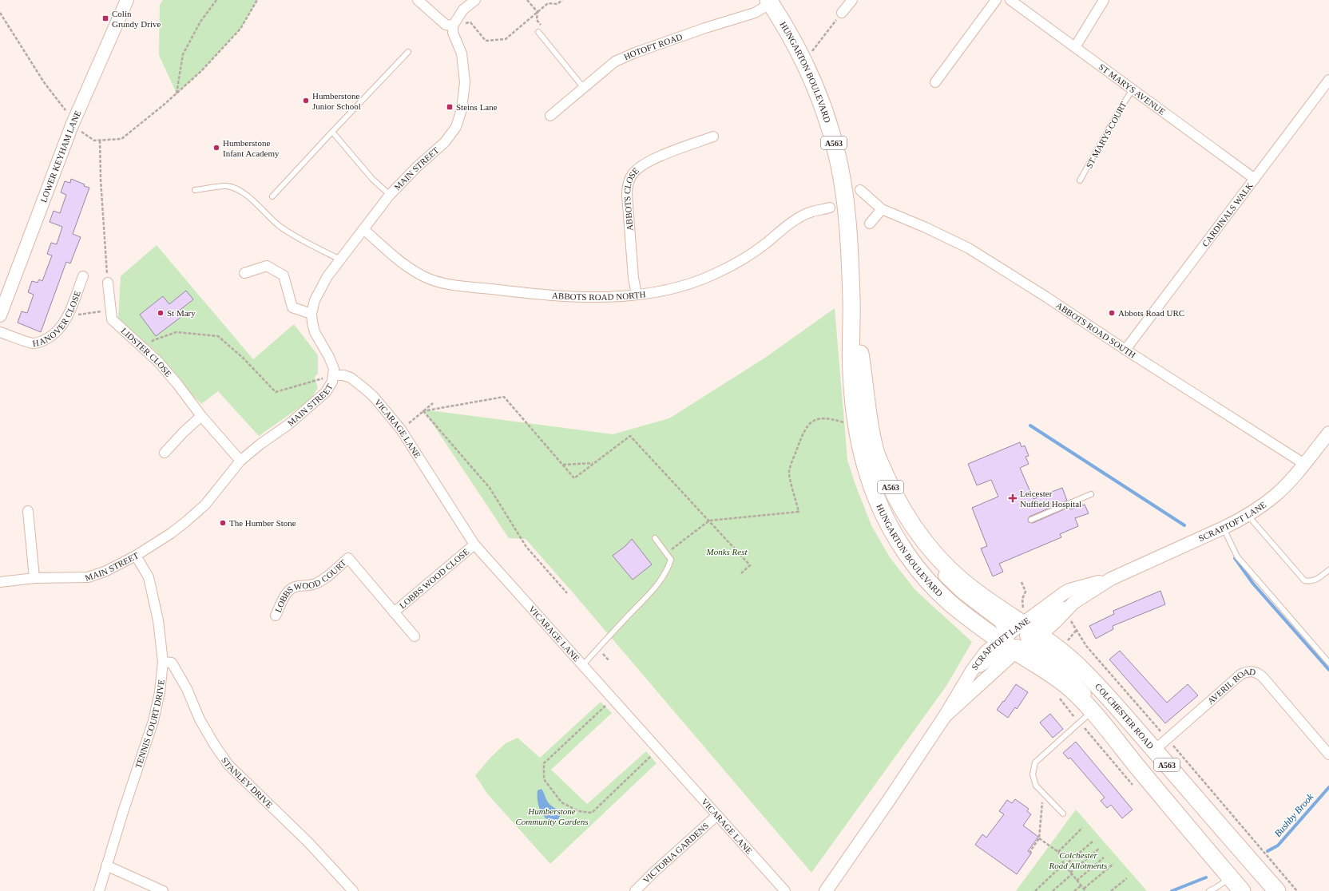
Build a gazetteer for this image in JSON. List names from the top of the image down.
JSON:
{
  "streets": {
    "highway": ["HUNGARTON BOULEVARD", "A563", "COLCHESTER ROAD"],
    "street": [
      "HOTOFT ROAD",
      "ST MARYS AVENUE",
      "LOWER KEYHAM LANE",
      "MAIN STREET",
      "ABBOTS CLOSE",
      "CARDINALS WALK",
      "ABBOTS ROAD NORTH",
      "HANOVER CLOSE",
      "ABBOTS ROAD SOUTH",
      "LIDSTER CLOSE",
      "VICARAGE LANE",
      "SCRAPTOFT LANE",
      "LOBBS WOOD CLOSE",
      "LOBBS WOOD COURT",
      "AVERIL ROAD",
      "TENNIS COURT DRIVE",
      "STANLEY DRIVE",
      "VICTORIA GARDENS"
    ],
    "lane": ["ST MARYS COURT"]
  },
  "crossings": [
    ["HOTOFT ROAD", "HUNGARTON BOULEVARD"],
    ["HUNGARTON BOULEVARD", "A563"],
    ["HUNGARTON BOULEVARD", "SCRAPTOFT LANE"],
    ["HUNGARTON BOULEVARD", "COLCHESTER ROAD"],
    ["ST MARYS AVENUE", "ST MARYS COURT"],
    ["ST MARYS AVENUE", "CARDINALS WALK"],
    ["A563", "SCRAPTOFT LANE"],
    ["A563", "COLCHESTER ROAD"],
    ["MAIN STREET", "ABBOTS ROAD NORTH"],
    ["MAIN STREET", "LIDSTER CLOSE"],
    ["MAIN STREET", "VICARAGE LANE"],
    ["MAIN STREET", "TENNIS COURT DRIVE"],
    ["ABBOTS CLOSE", "ABBOTS ROAD NORTH"],
    ["CARDINALS WALK", "ABBOTS ROAD SOUTH"],
    ["ABBOTS ROAD SOUTH", "SCRAPTOFT LANE"],
    ["VICARAGE LANE", "LOBBS WOOD CLOSE"],
    ["VICARAGE LANE", "VICTORIA GARDENS"],
    ["SCRAPTOFT LANE", "COLCHESTER ROAD"],
    ["LOBBS WOOD CLOSE", "LOBBS WOOD COURT"],
    ["AVERIL ROAD", "COLCHESTER ROAD"],
    ["TENNIS COURT DRIVE", "STANLEY DRIVE"]
  ],
  "water": ["Bushby Brook"],
  "parks": ["Monks Rest", "Humberstone Community Gardens", "Colchester Road Allotments"],
  "places": {
    "transit": ["Colin Grundy Drive", "Steins Lane"],
    "other": [
      "Humberstone Junior School",
      "Humberstone Infant Academy",
      "St Mary",
      "Abbots Road URC",
      "The Humber Stone"
    ],
    "health": ["Leicester Nuffield Hospital"]
  }
}
